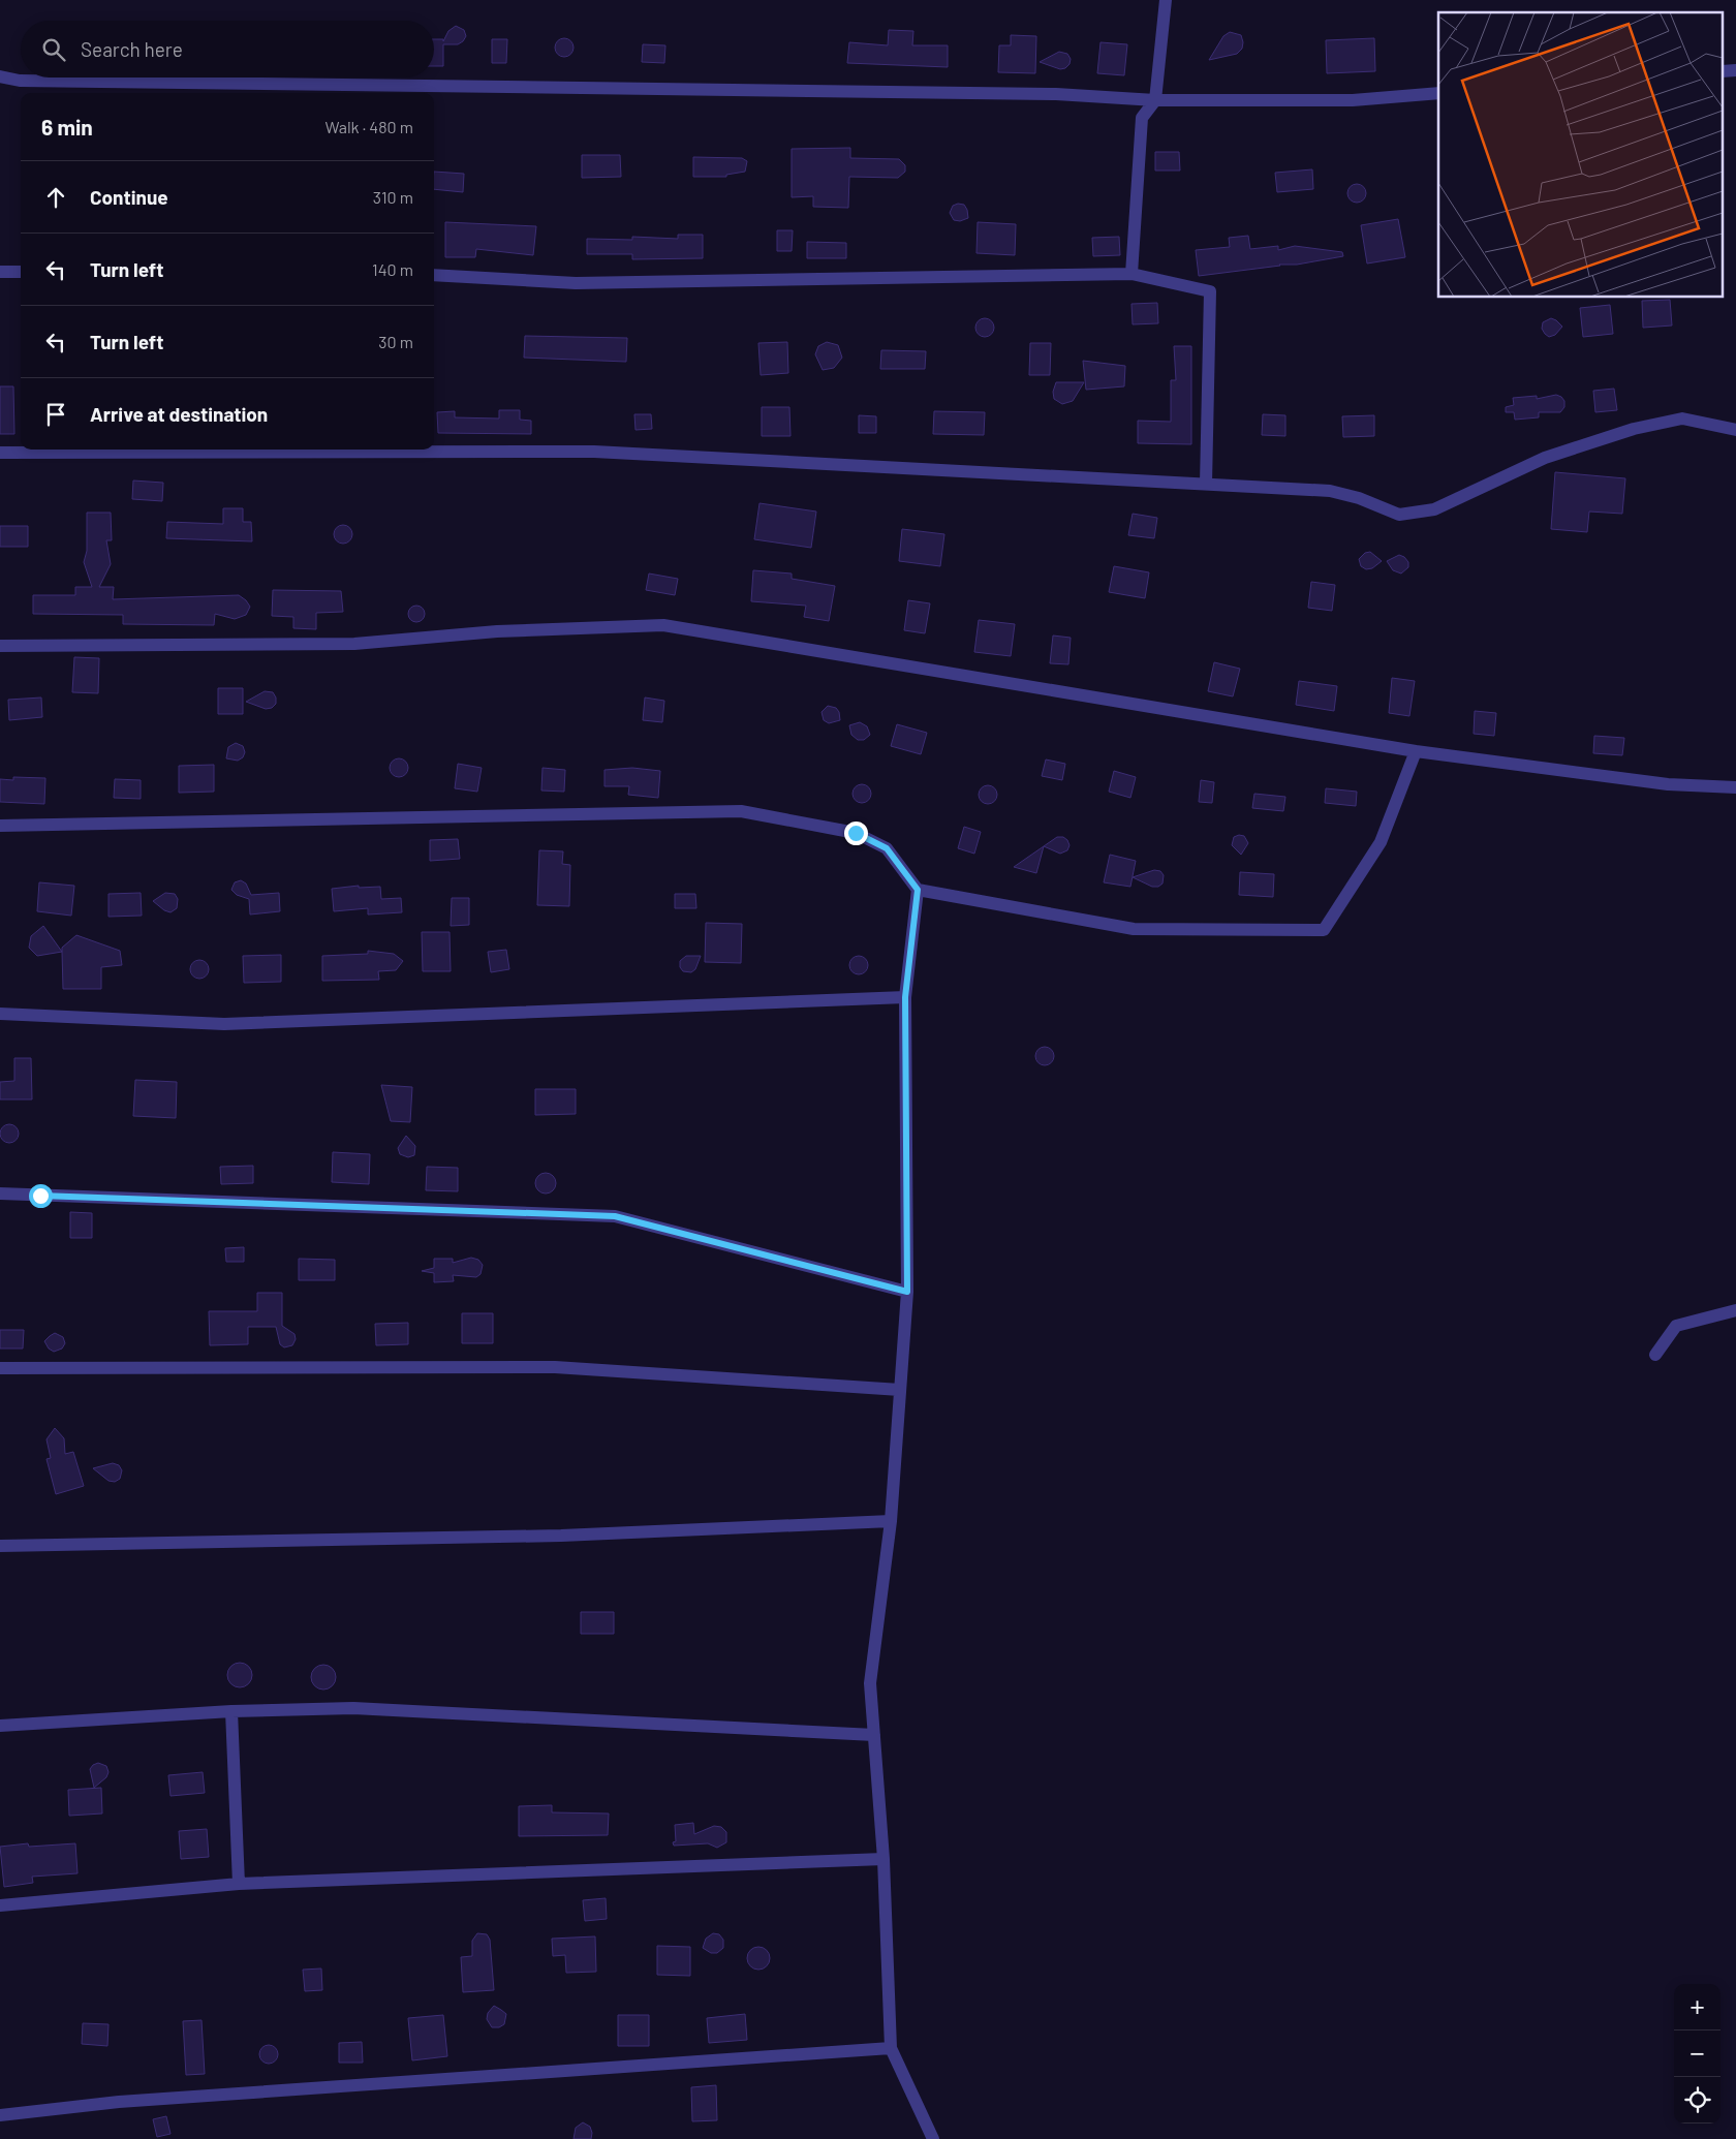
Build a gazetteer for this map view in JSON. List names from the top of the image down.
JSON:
{
  "page": {
    "search": "Search here",
    "heading": ["6 min", "Walk · 480 m"],
    "list": [
      ["Continue", "310 m"],
      ["Turn left", "140 m"],
      ["Turn left", "30 m"],
      "Arrive at destination"
    ],
    "map_buttons": ["+", "−"]
  }
}
